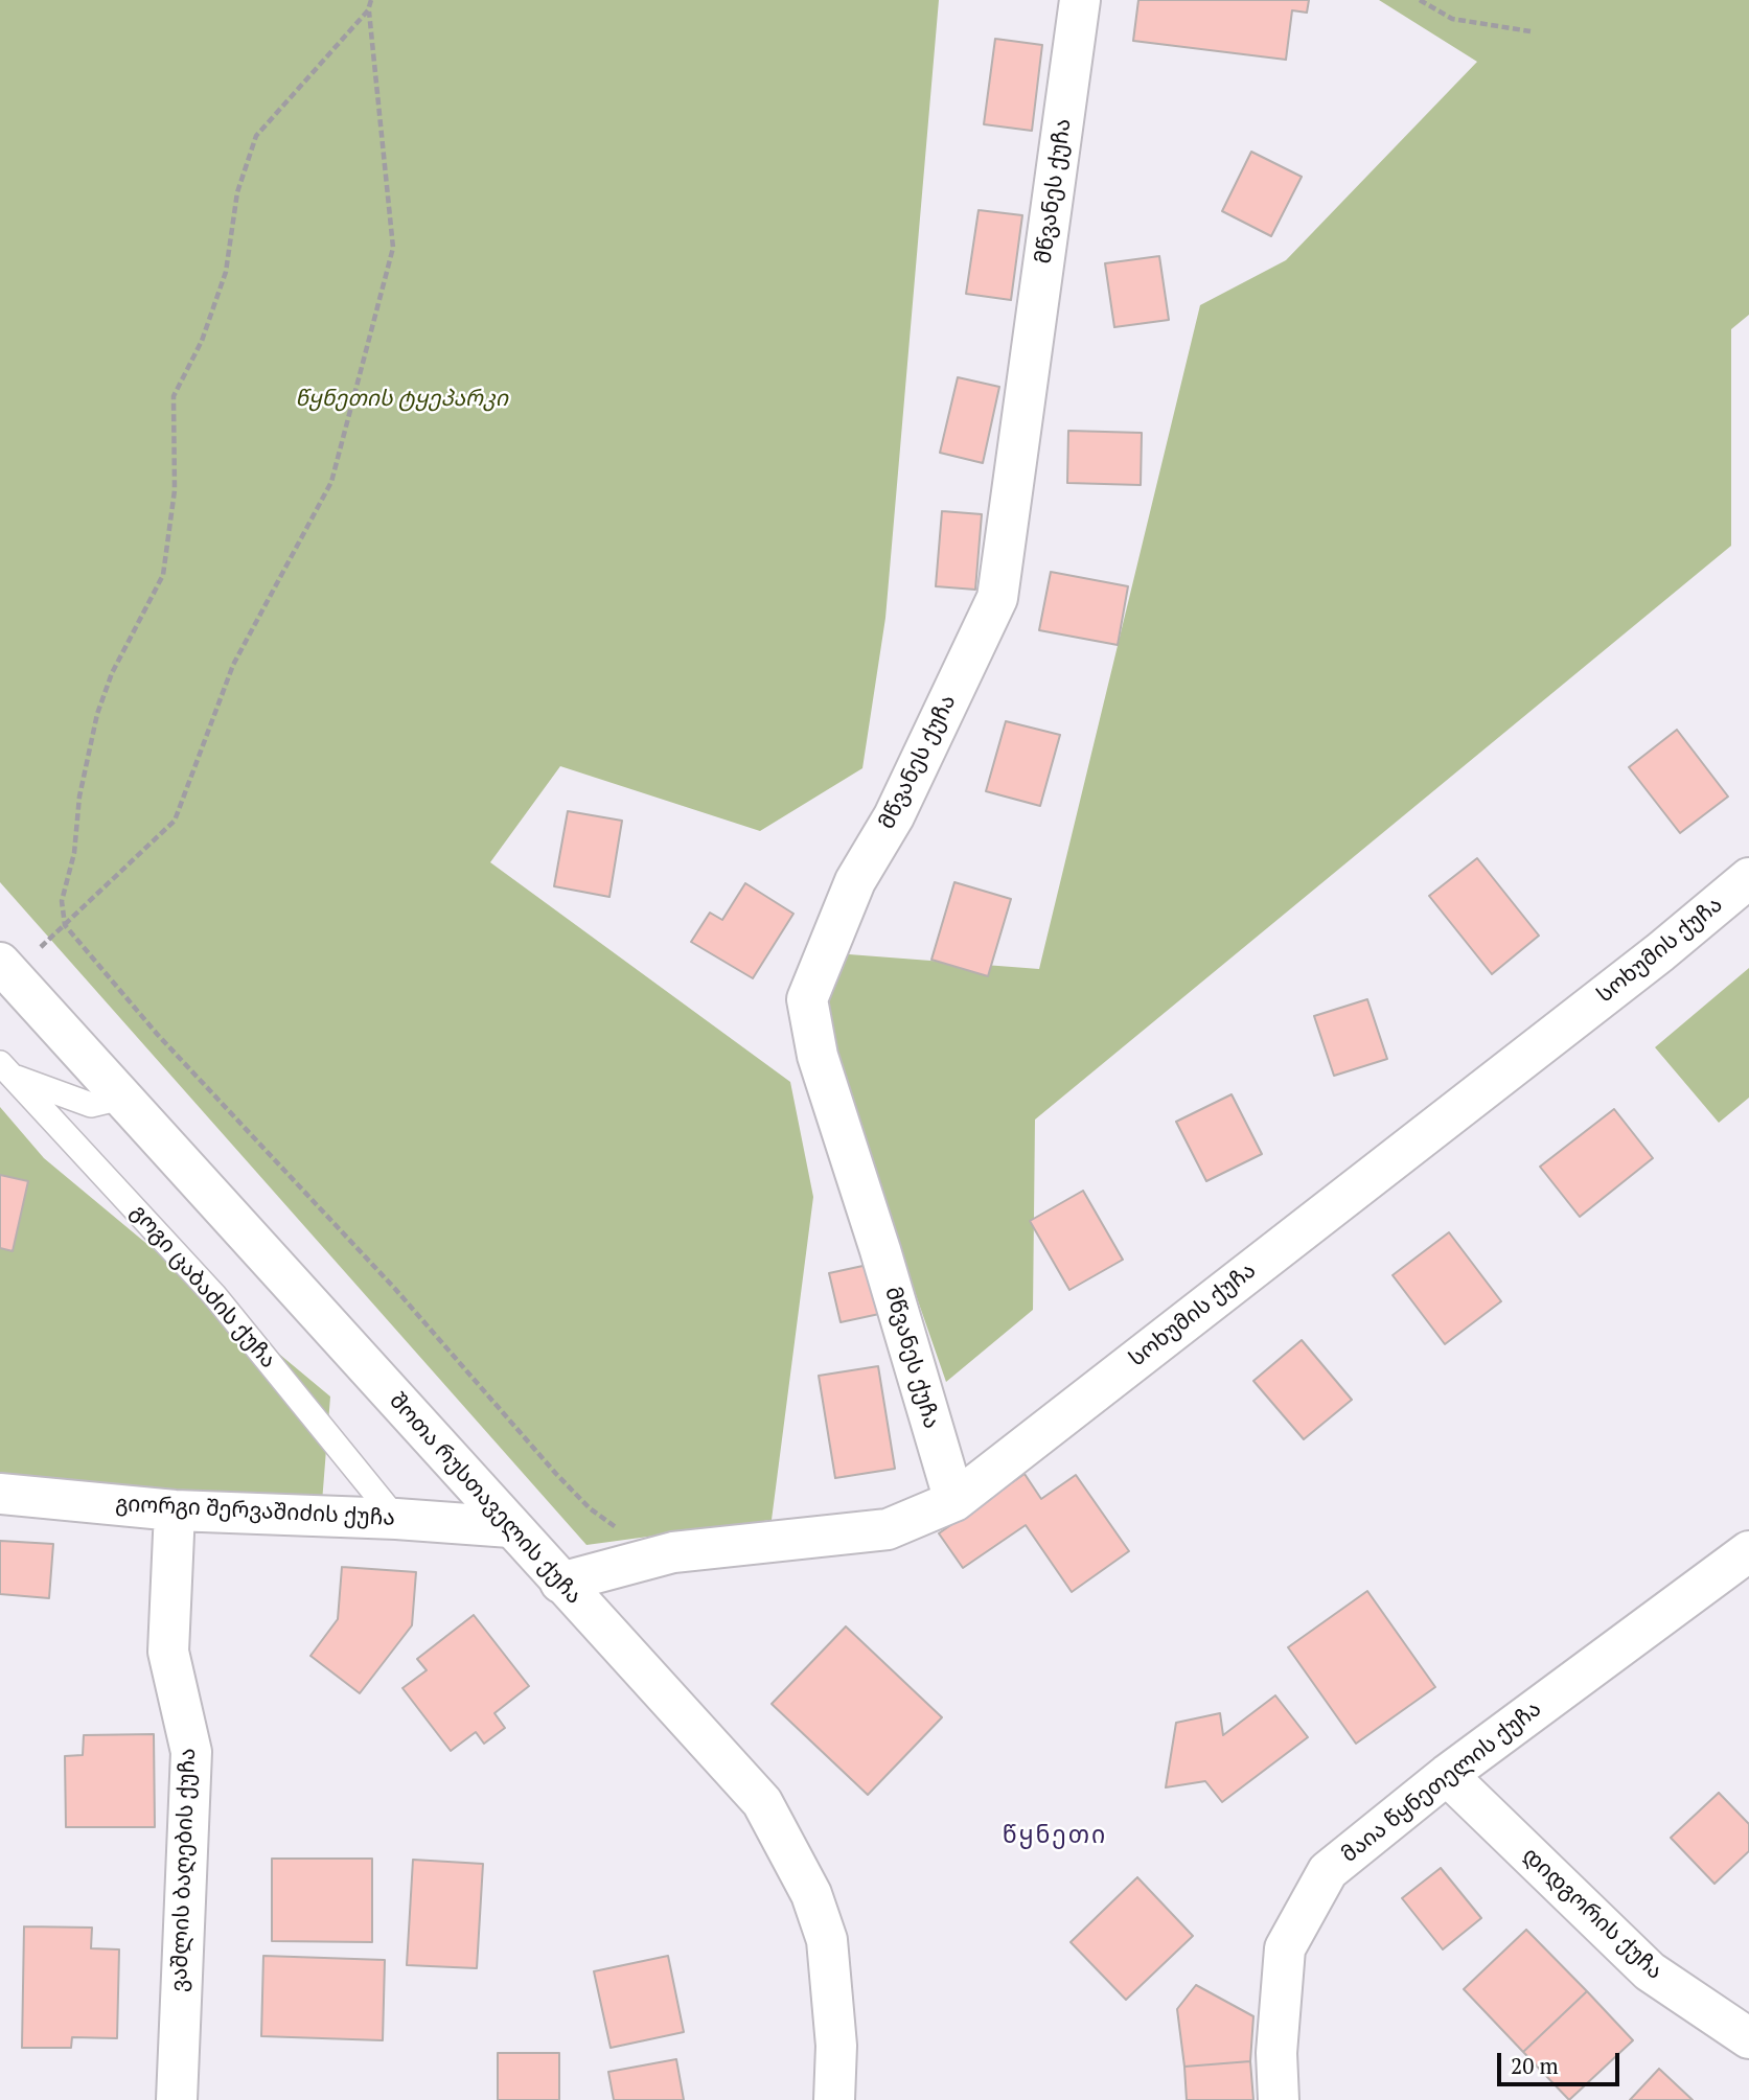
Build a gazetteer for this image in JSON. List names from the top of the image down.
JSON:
{
  "streets": {
    "street": [
      "მწვანეს ქუჩა",
      "სოხუმის ქუჩა",
      "შოთა რუსთაველის ქუჩა",
      "გიორგი შერვაშიძის ქუჩა",
      "მაია წყნეთელის ქუჩა",
      "ვაშლის ბაღების ქუჩა",
      "დიდგორის ქუჩა"
    ],
    "lane": ["გოგი ცაბაძის ქუჩა"]
  },
  "crossings": [
    ["მწვანეს ქუჩა", "სოხუმის ქუჩა"],
    ["სოხუმის ქუჩა", "შოთა რუსთაველის ქუჩა"],
    ["გოგი ცაბაძის ქუჩა", "გიორგი შერვაშიძის ქუჩა"],
    ["შოთა რუსთაველის ქუჩა", "გიორგი შერვაშიძის ქუჩა"],
    ["გიორგი შერვაშიძის ქუჩა", "ვაშლის ბაღების ქუჩა"],
    ["მაია წყნეთელის ქუჩა", "დიდგორის ქუჩა"]
  ],
  "districts": ["წყნეთი"],
  "parks": ["წყნეთის ტყეპარკი"],
  "scale_bar": "20 m"
}
